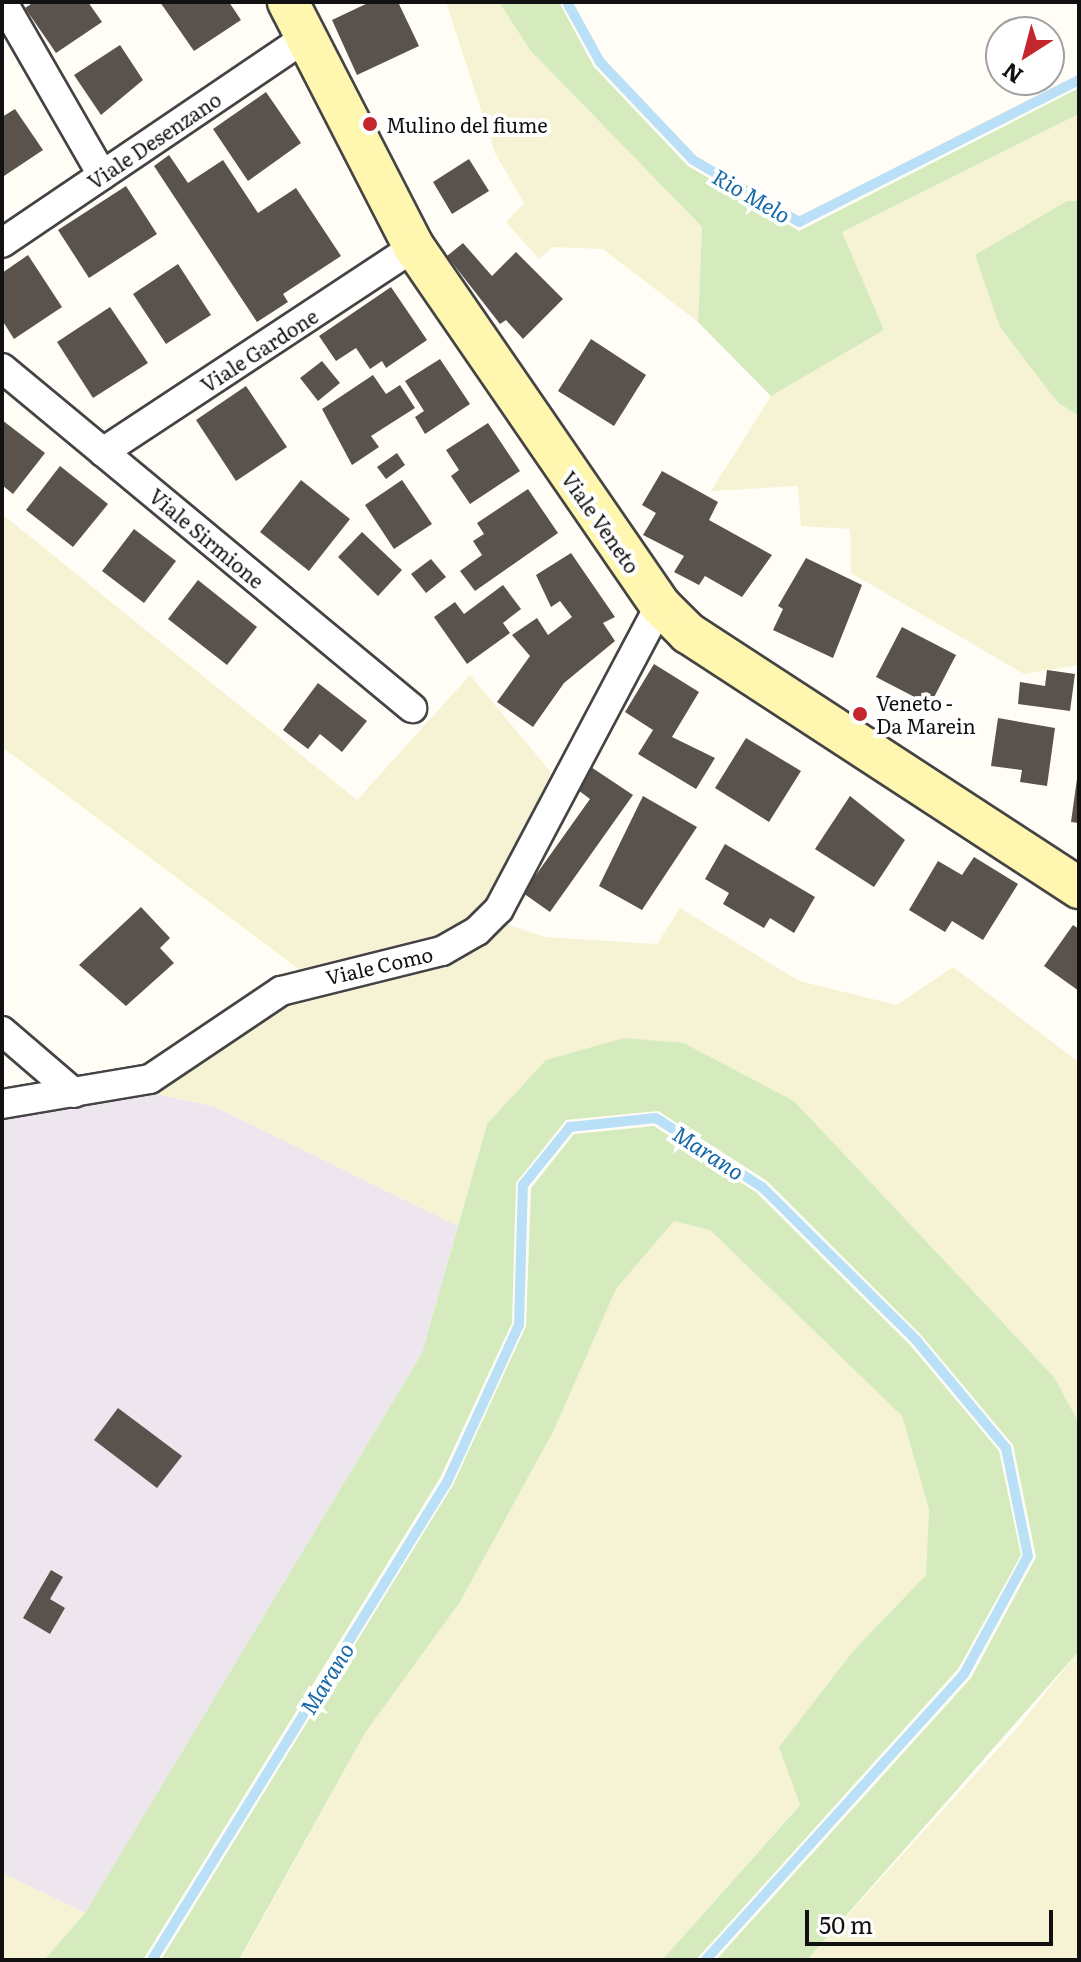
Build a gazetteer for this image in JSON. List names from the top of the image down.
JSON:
{
  "streets": {
    "main road": ["Viale Veneto"],
    "street": [
      "Viale Desenzano",
      "Viale Gardone",
      "Viale Sirmione",
      "Viale Como"
    ]
  },
  "crossings": [
    ["Viale Desenzano", "Viale Veneto"],
    ["Viale Gardone", "Viale Veneto"],
    ["Viale Gardone", "Viale Sirmione"],
    ["Viale Veneto", "Viale Como"]
  ],
  "water": ["Rio Melo", "Marano"],
  "places": ["Mulino del fiume", "Veneto - Da Marein"],
  "scale_bar": "50 m",
  "north": "bottom left"
}
